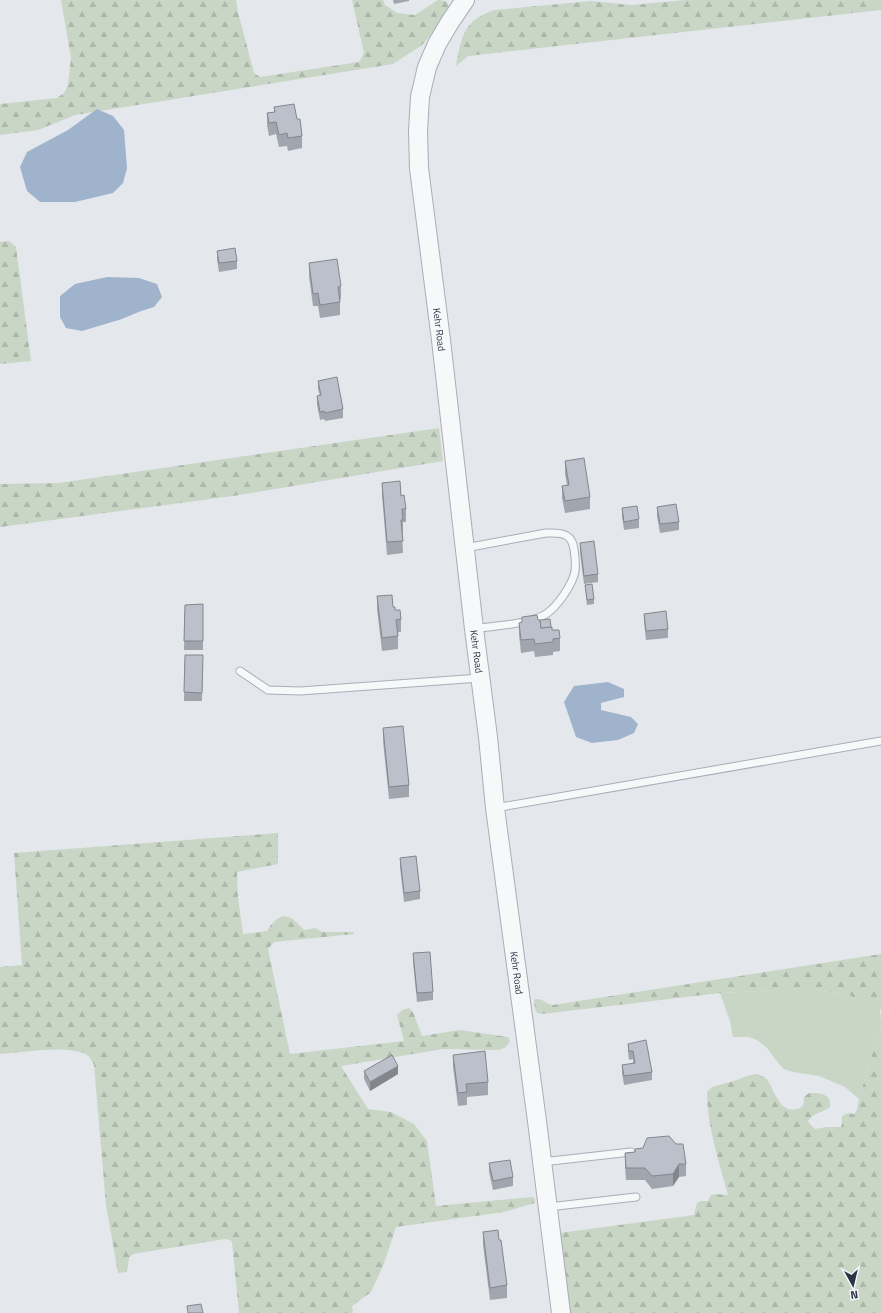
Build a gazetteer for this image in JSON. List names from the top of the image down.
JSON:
{
  "streets": {
    "street": ["Kehr Road"]
  },
  "north": "bottom"
}
